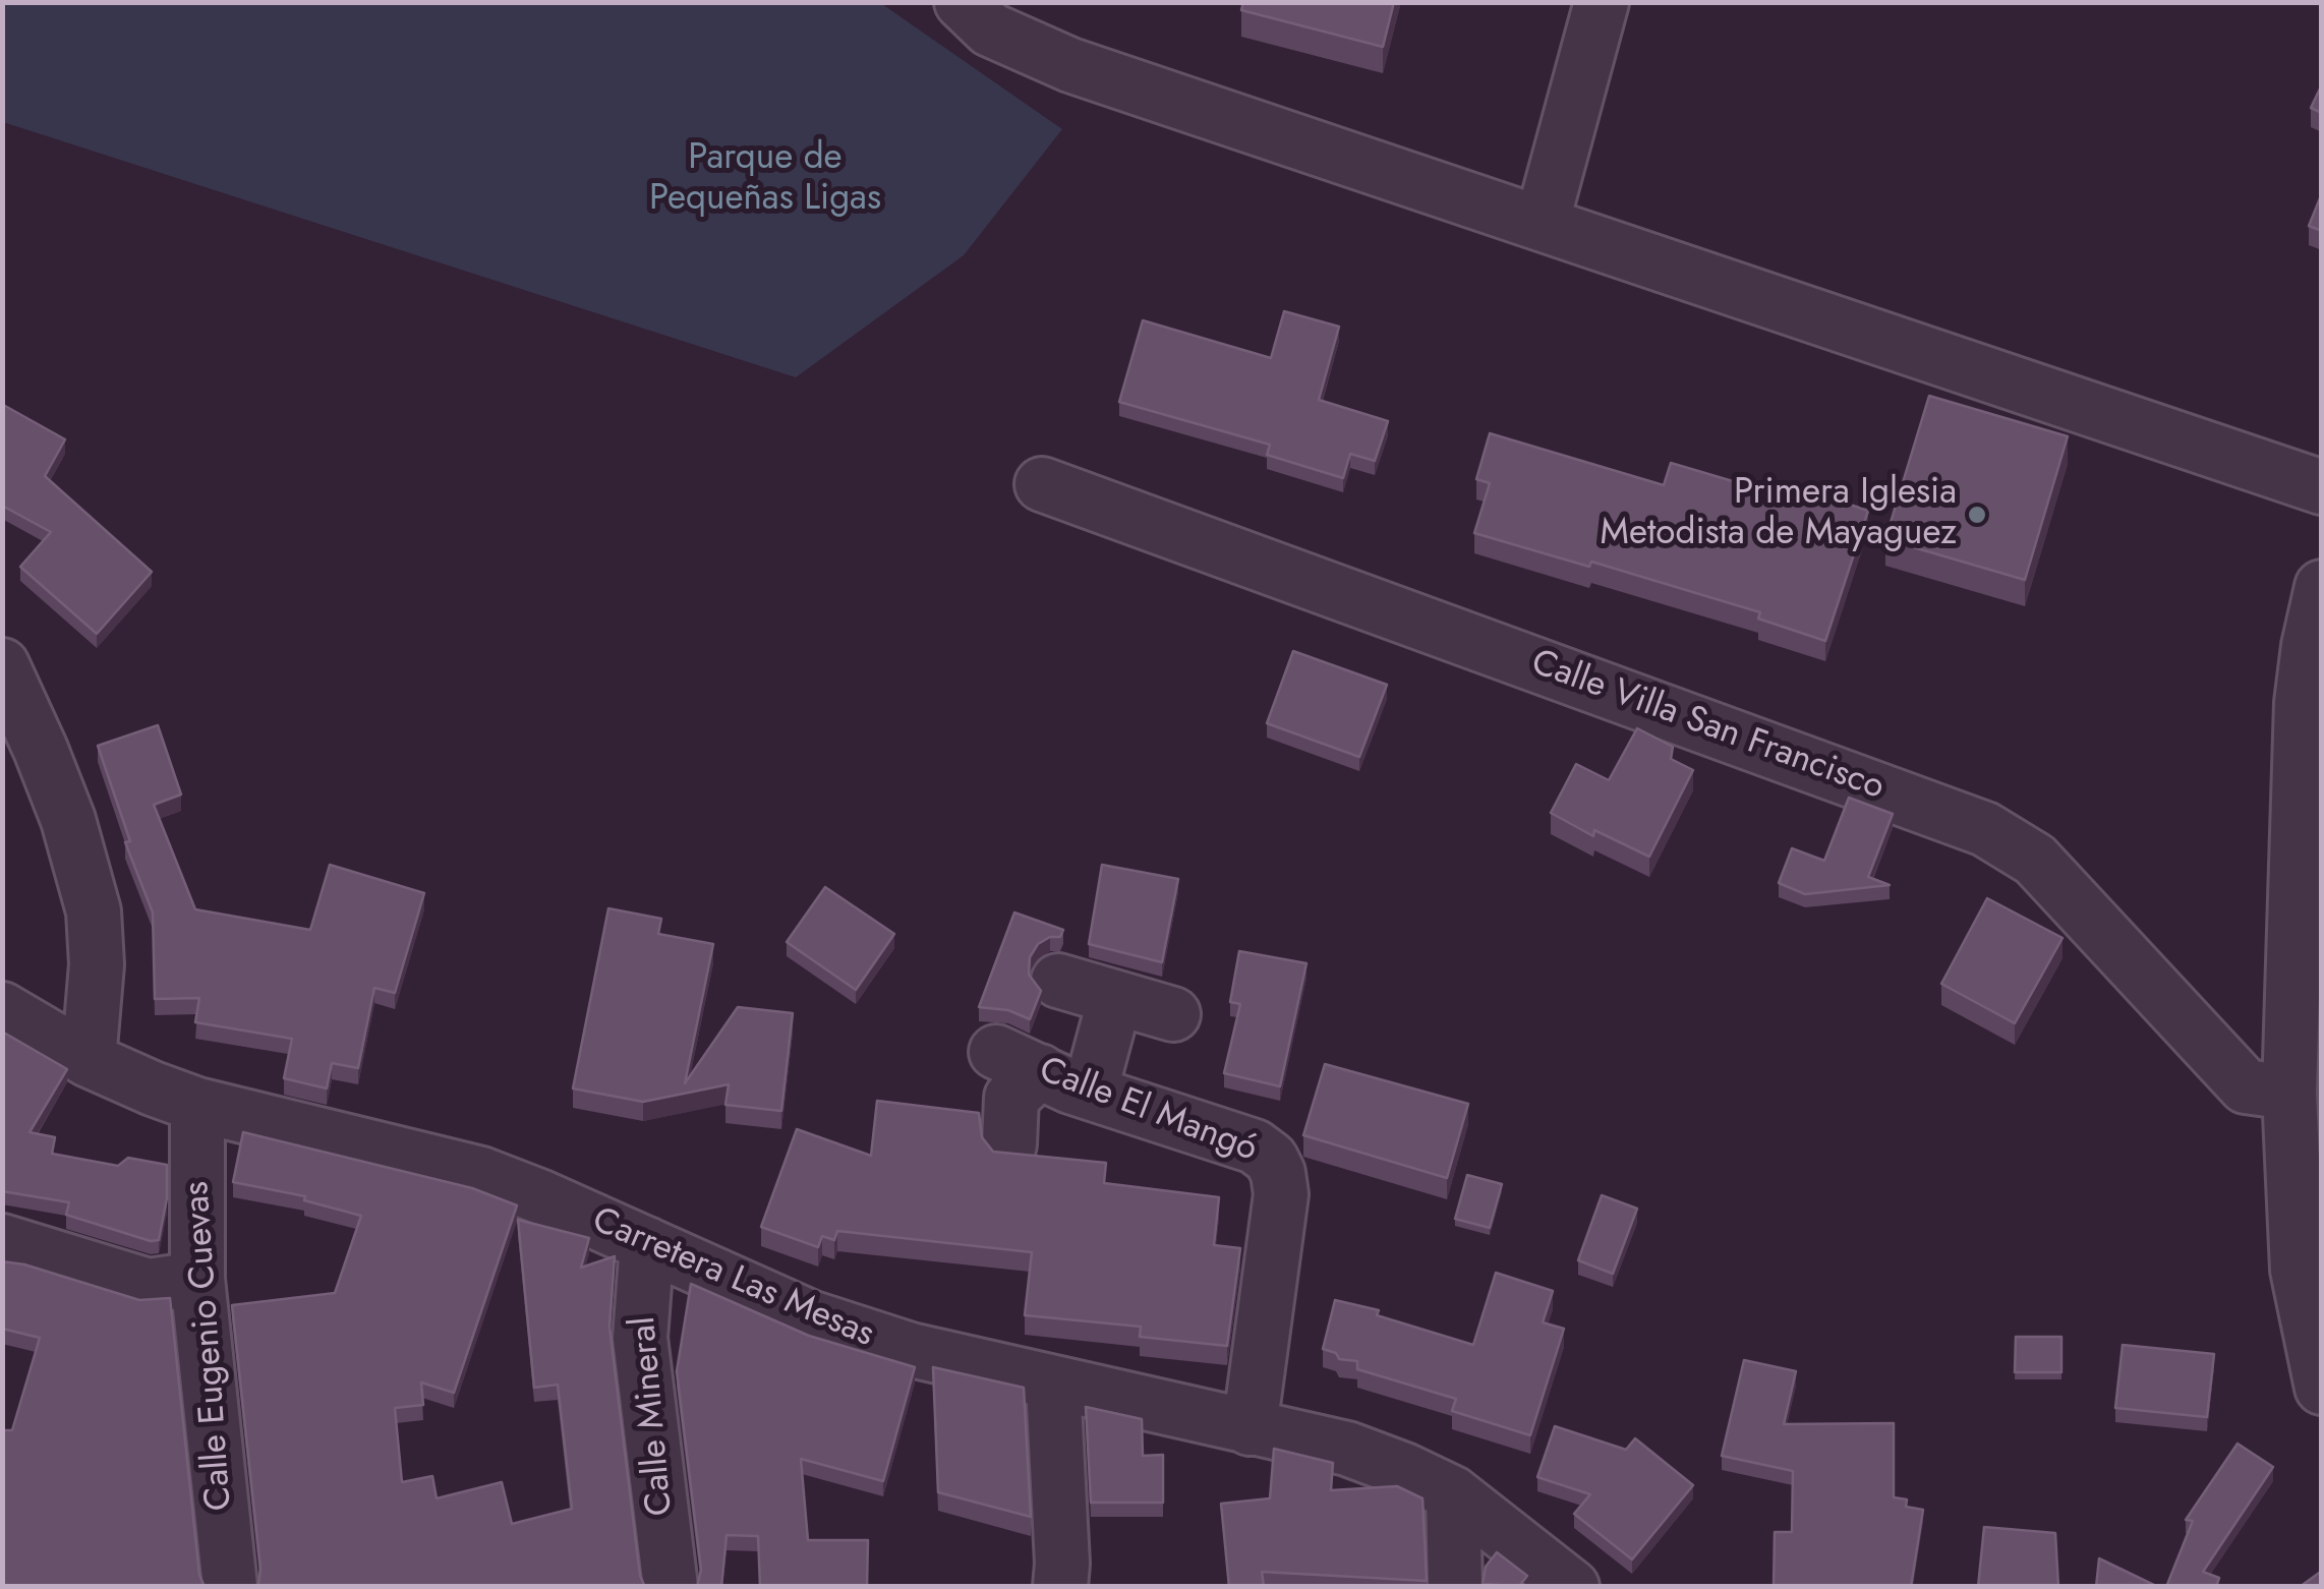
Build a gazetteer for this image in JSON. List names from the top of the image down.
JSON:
{
  "streets": {
    "street": [
      "Calle Villa San Francisco",
      "Calle El Mangó",
      "Carretera Las Mesas",
      "Calle Eugenio Cuevas",
      "Calle Mineral"
    ]
  },
  "crossings": [
    ["Calle El Mangó", "Carretera Las Mesas"],
    ["Carretera Las Mesas", "Calle Eugenio Cuevas"],
    ["Carretera Las Mesas", "Calle Mineral"]
  ],
  "parks": ["Parque de Pequeñas Ligas"],
  "places": ["Primera Iglesia Metodista de Mayaguez"]
}
